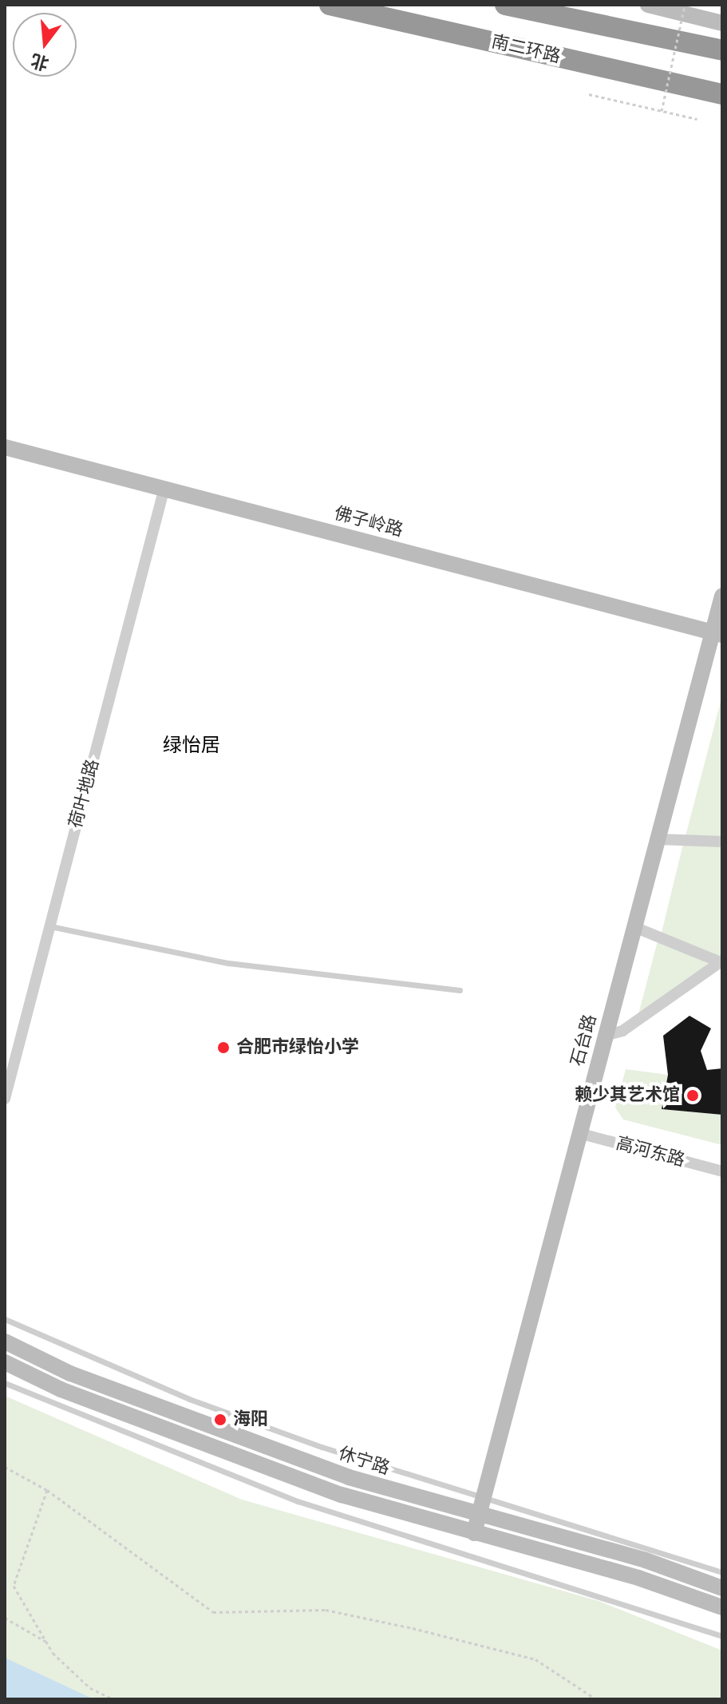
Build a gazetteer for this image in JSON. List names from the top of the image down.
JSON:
{
  "streets": {
    "highway": ["南二环路"],
    "street": [
      "佛子岭路",
      "荷叶地路",
      "石台路",
      "高河东路",
      "休宁路"
    ]
  },
  "crossings": [
    ["佛子岭路", "荷叶地路"],
    ["佛子岭路", "石台路"],
    ["石台路", "高河东路"],
    ["石台路", "休宁路"]
  ],
  "districts": ["绿怡居"],
  "places": ["合肥市绿怡小学", "赖少其艺术馆", "海阳"],
  "north": "bottom"
}
